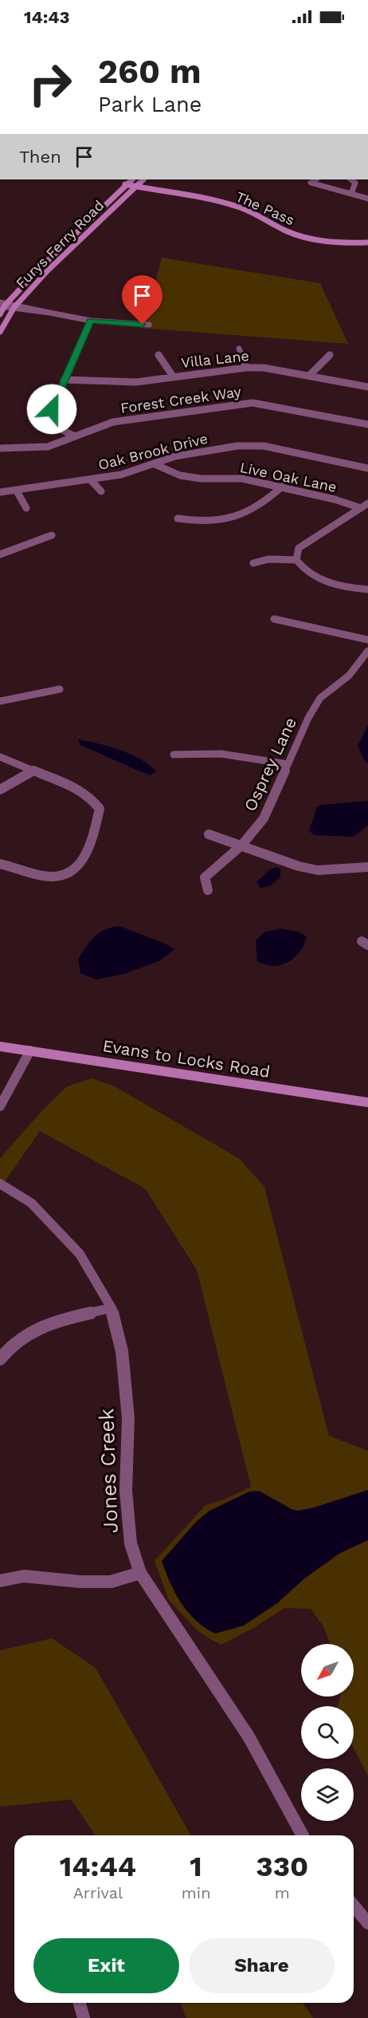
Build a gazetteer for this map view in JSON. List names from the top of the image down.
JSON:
{
  "streets": {
    "main road": ["The Pass", "Furys Ferry Road", "Evans to Locks Road"],
    "street": [
      "Villa Lane",
      "Forest Creek Way",
      "Oak Brook Drive",
      "Live Oak Lane",
      "Osprey Lane",
      "Jones Creek"
    ]
  },
  "crossings": [
    ["The Pass", "Furys Ferry Road"],
    ["Oak Brook Drive", "Live Oak Lane"]
  ],
  "north": "bottom left",
  "page": {
    "status": "14:43",
    "turn": ["260 m", "Park Lane"],
    "then": "Then",
    "eta": [
      "14:44",
      "Arrival",
      "1",
      "min",
      "330",
      "m"
    ],
    "buttons": ["Exit", "Share"]
  }
}
